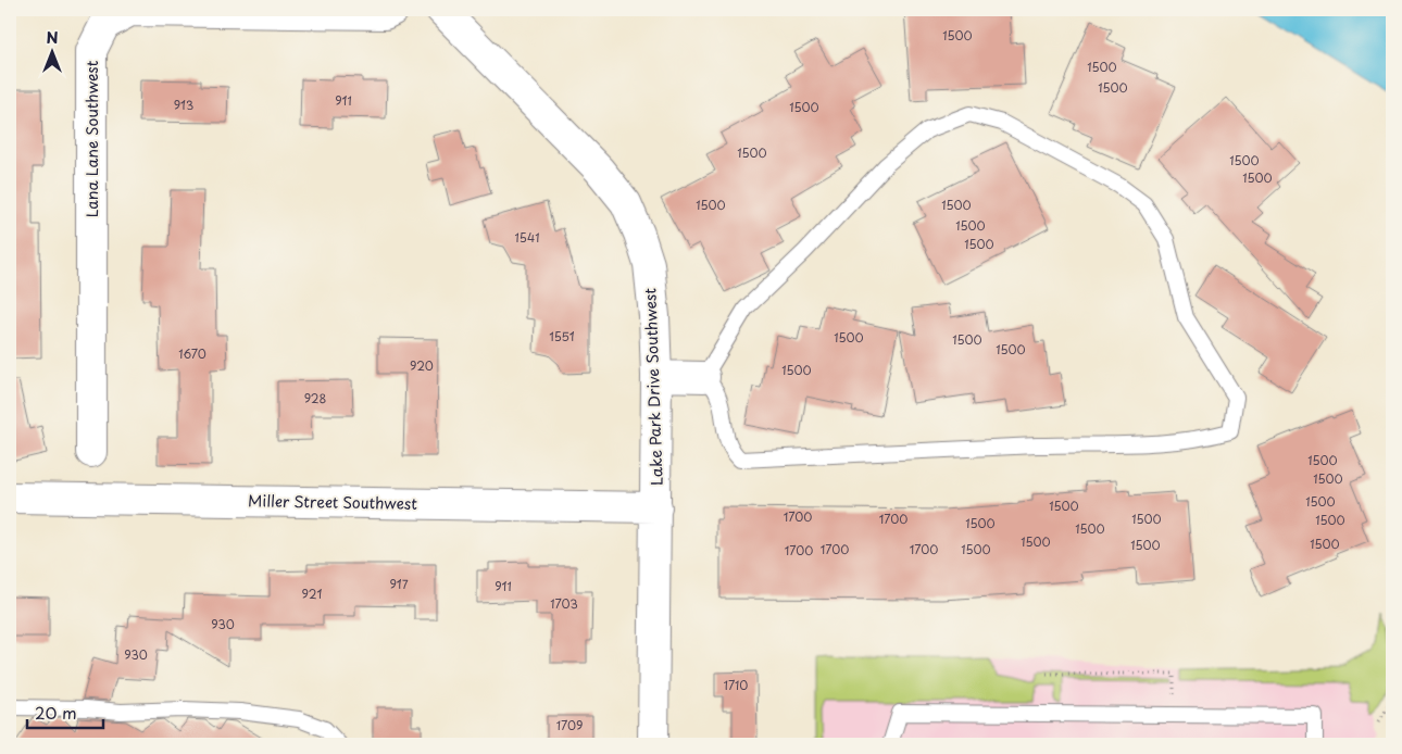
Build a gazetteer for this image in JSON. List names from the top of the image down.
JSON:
{
  "streets": {
    "street": ["Lana Lane Southwest", "Lake Park Drive Southwest", "Miller Street Southwest"]
  },
  "crossings": [
    ["Lake Park Drive Southwest", "Miller Street Southwest"]
  ],
  "house_numbers": [
    "1500",
    "1500",
    "1500",
    "911",
    "913",
    "1500",
    "1500",
    "1500",
    "1500",
    "1500",
    "1500",
    "1500",
    "1541",
    "1500",
    "1551",
    "1500",
    "1500",
    "1500",
    "1670",
    "920",
    "1500",
    "928",
    "1500",
    "1500",
    "1500",
    "1500",
    "1700",
    "1700",
    "1500",
    "1500",
    "1500",
    "1500",
    "1500",
    "1500",
    "1500",
    "1700",
    "1700",
    "1500",
    "1700",
    "917",
    "911",
    "921",
    "1703",
    "930",
    "930",
    "1710",
    "1709"
  ],
  "scale_bar": "20 m",
  "north": "top"
}
